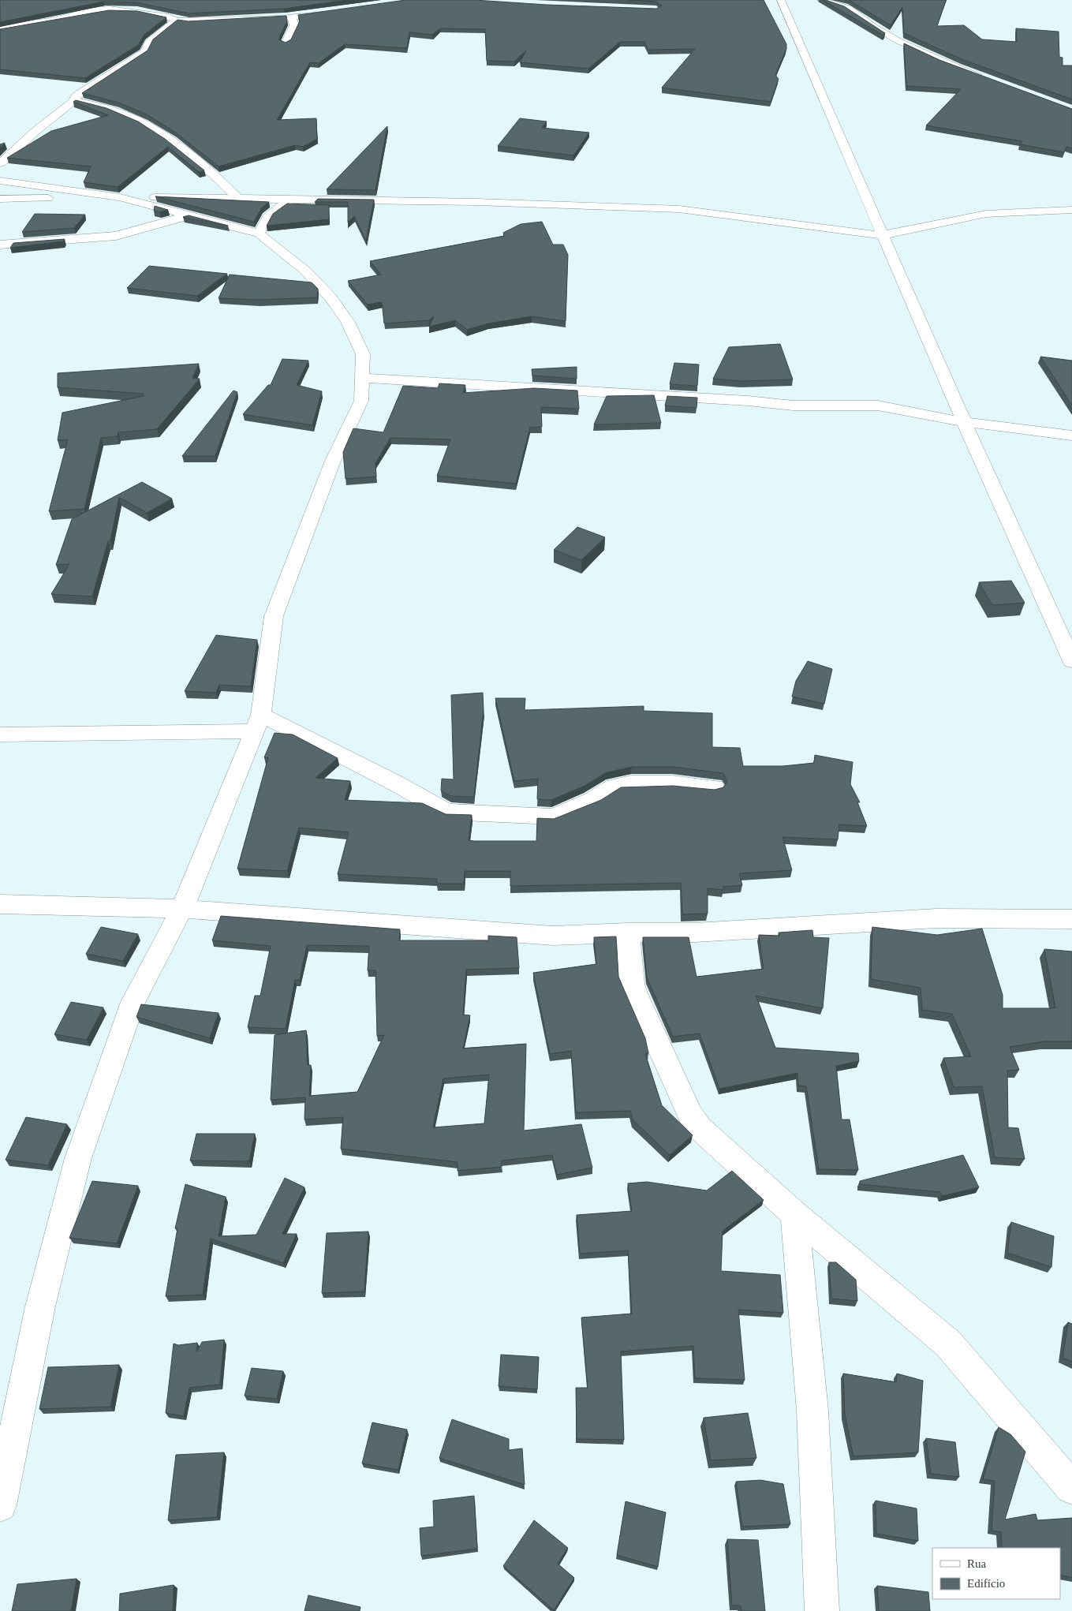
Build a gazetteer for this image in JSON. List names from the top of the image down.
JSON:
{
  "legend": ["Rua", "Edifício"]
}
